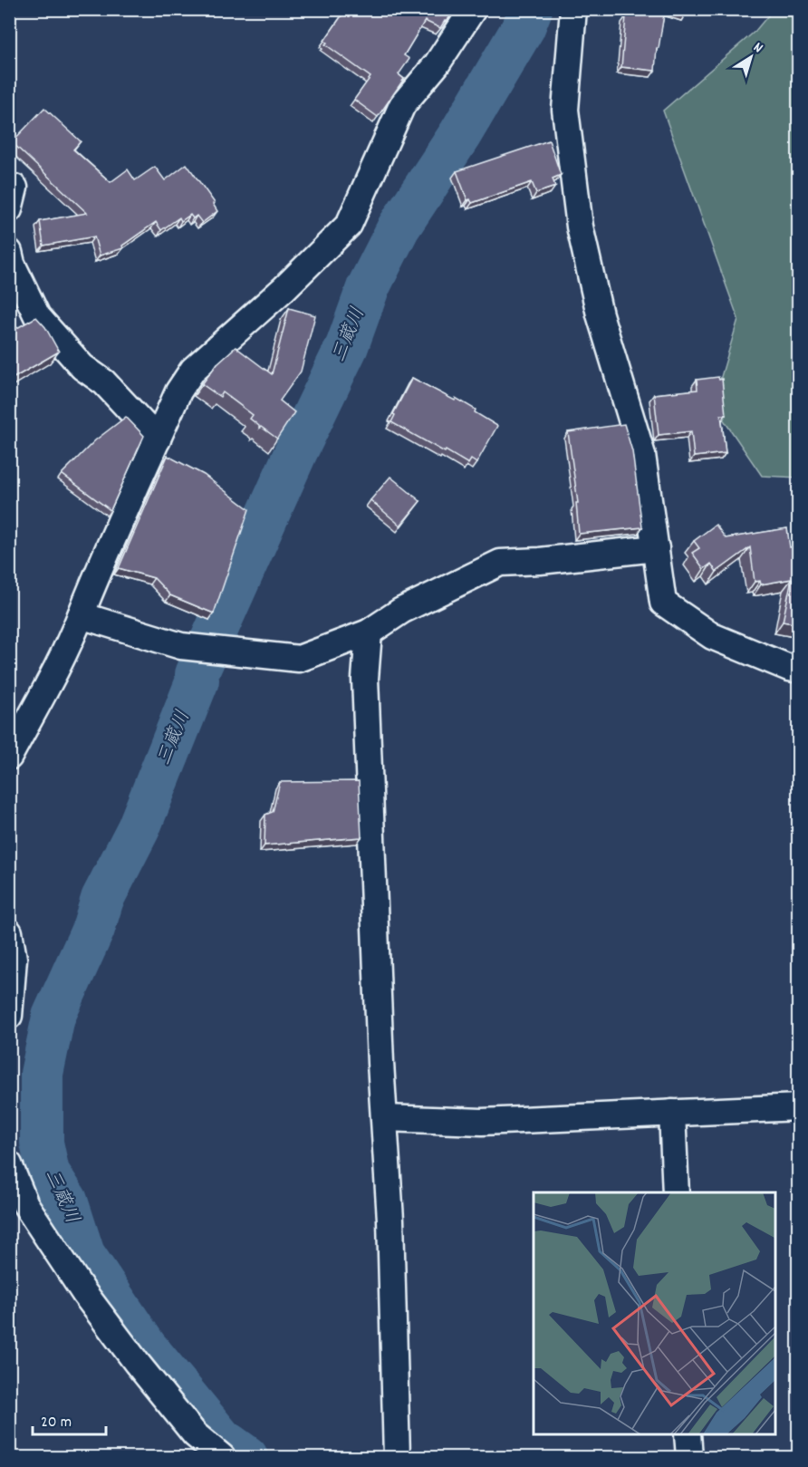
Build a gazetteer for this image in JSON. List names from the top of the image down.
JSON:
{
  "water": ["三蔵川"],
  "scale_bar": "20 m",
  "north": "top right"
}
